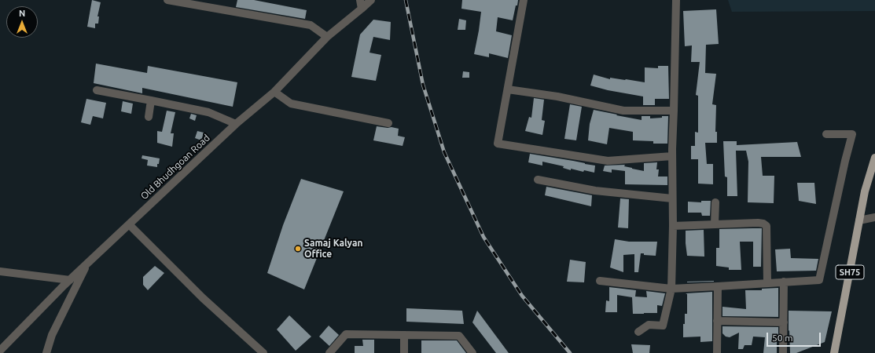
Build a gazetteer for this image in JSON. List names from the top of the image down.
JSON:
{
  "streets": {
    "main road": ["SH75"],
    "street": ["Old Bhudhgoan Road"]
  },
  "places": ["Samaj Kalyan Office"],
  "scale_bar": "50 m",
  "north": "top"
}
